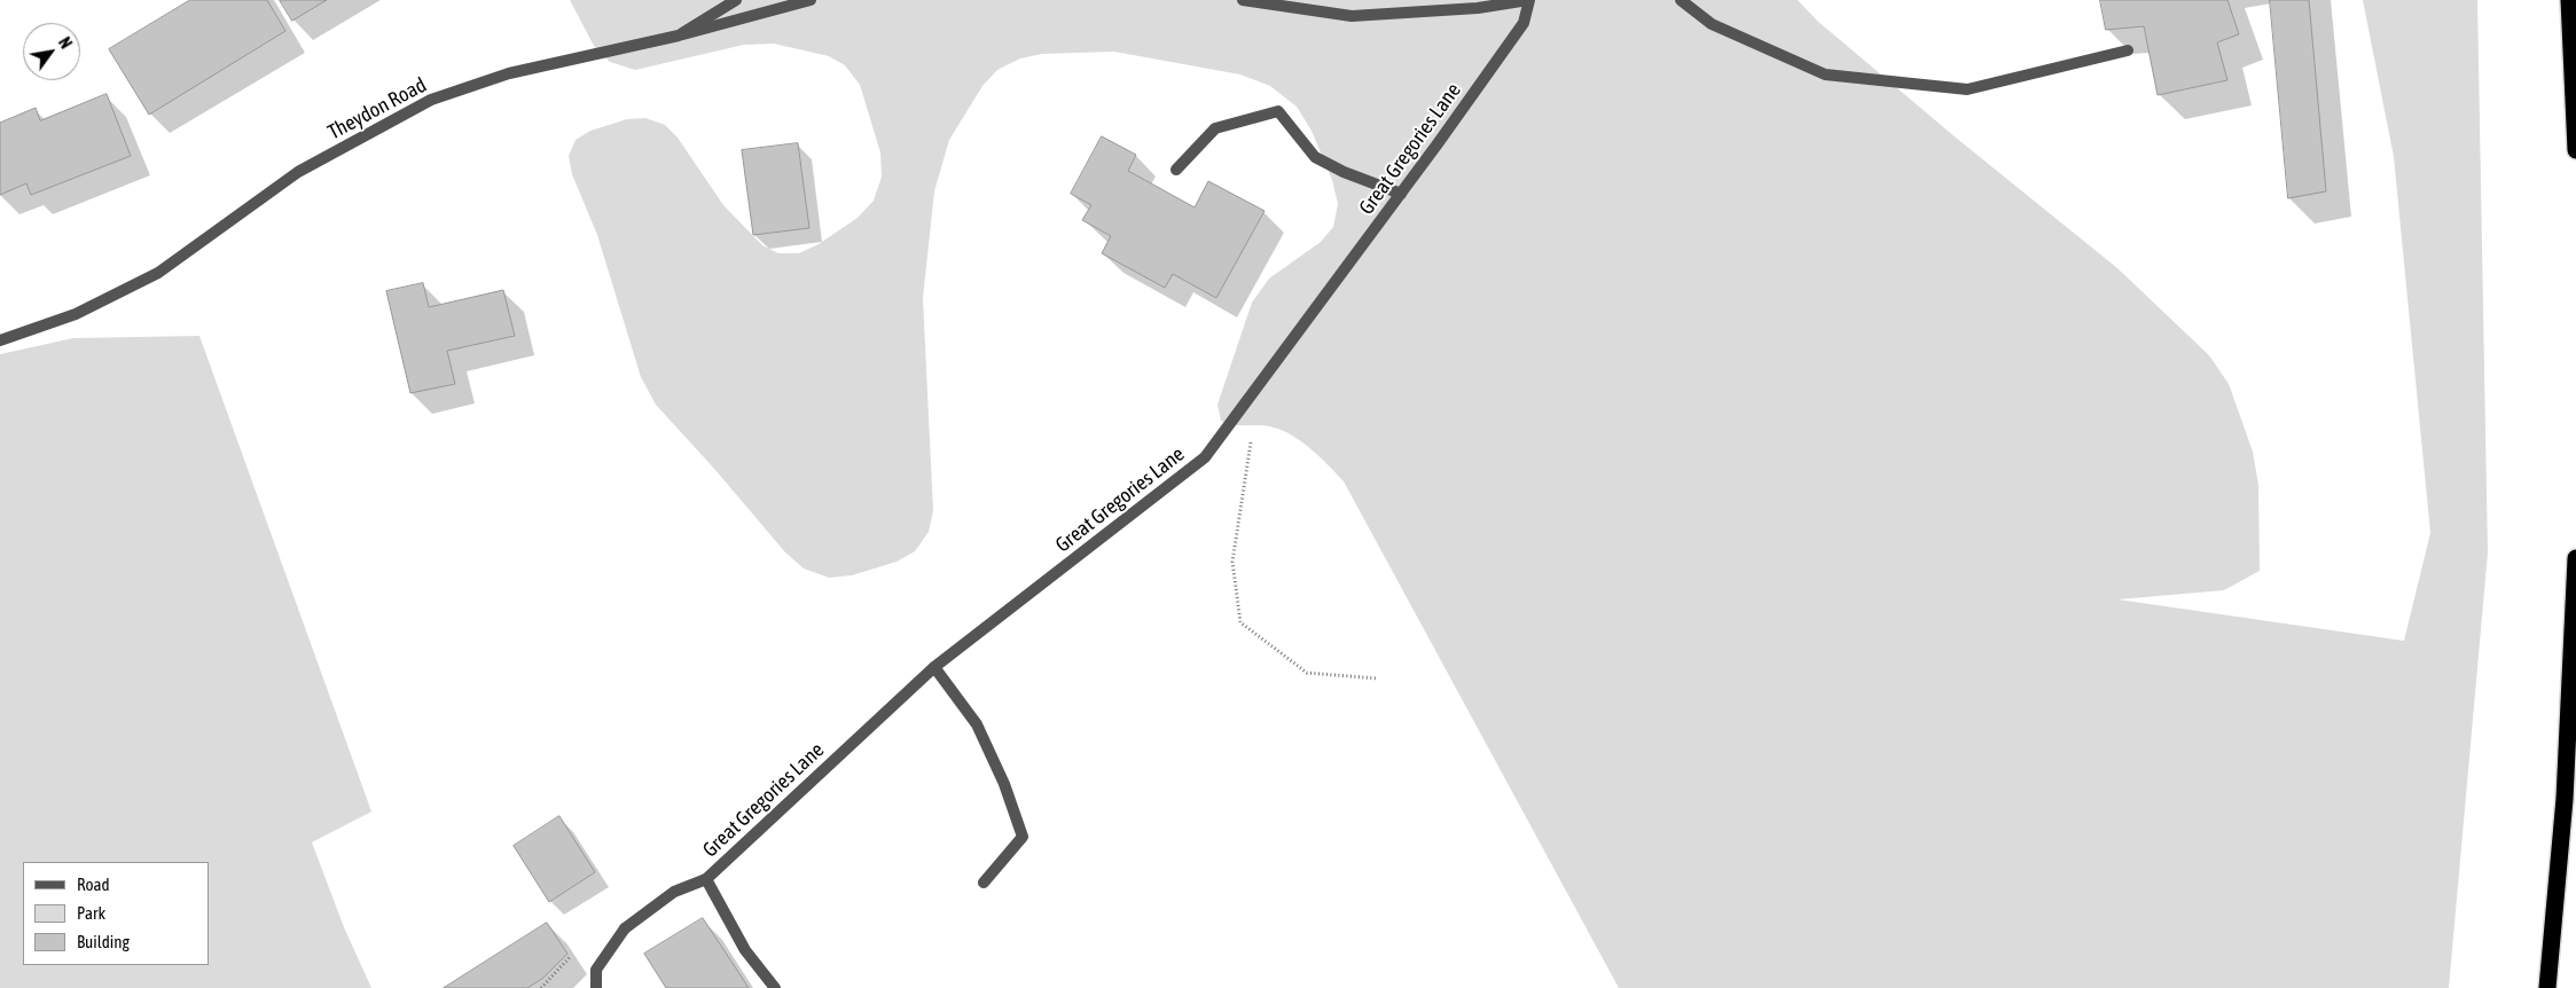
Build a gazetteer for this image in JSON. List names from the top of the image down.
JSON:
{
  "streets": {
    "street": ["Theydon Road", "Great Gregories Lane"]
  },
  "legend": ["Road", "Park", "Building"],
  "north": "top right"
}
